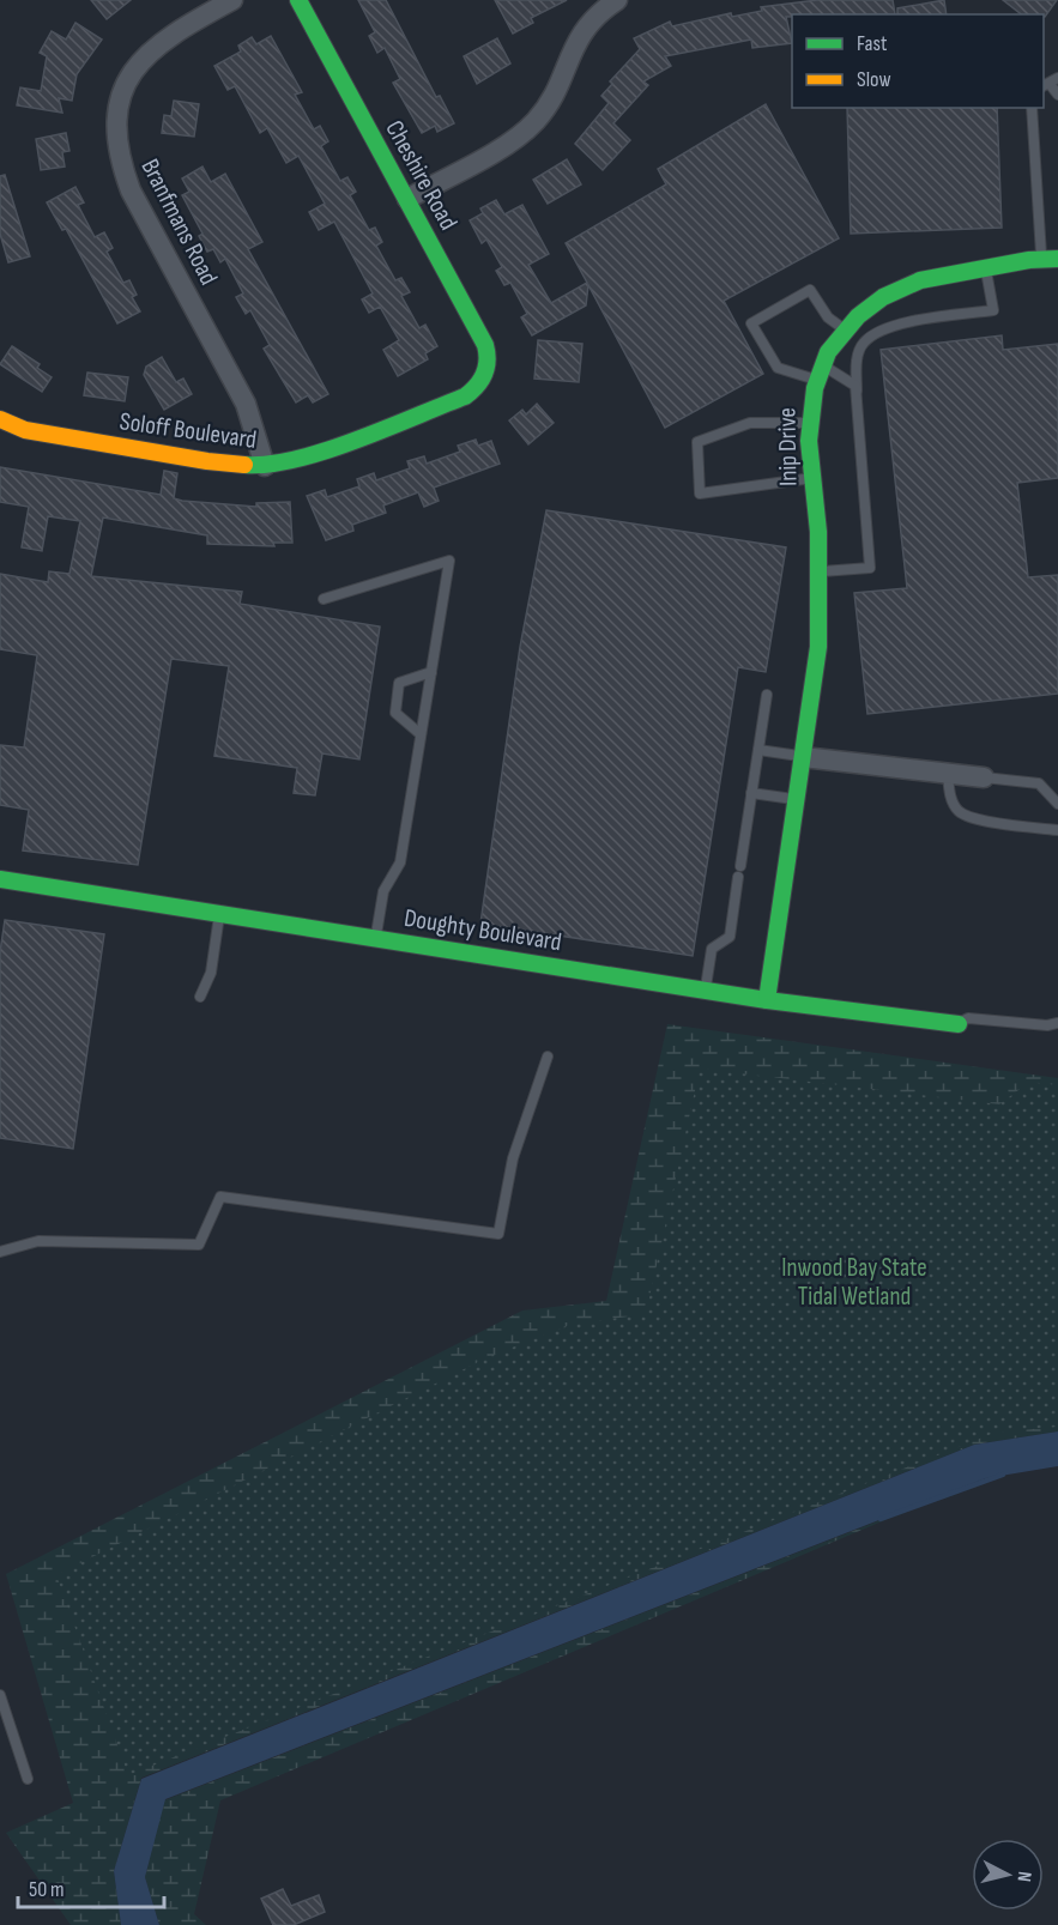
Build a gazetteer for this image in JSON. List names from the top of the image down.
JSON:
{
  "streets": {
    "street": [
      "Cheshire Road",
      "Branfmans Road",
      "Soloff Boulevard",
      "Inip Drive",
      "Doughty Boulevard"
    ]
  },
  "crossings": [
    ["Cheshire Road", "Soloff Boulevard"],
    ["Branfmans Road", "Soloff Boulevard"],
    ["Inip Drive", "Doughty Boulevard"]
  ],
  "parks": ["Inwood Bay State Tidal Wetland"],
  "legend": ["Fast", "Slow"],
  "scale_bar": "50 m",
  "north": "right"
}
